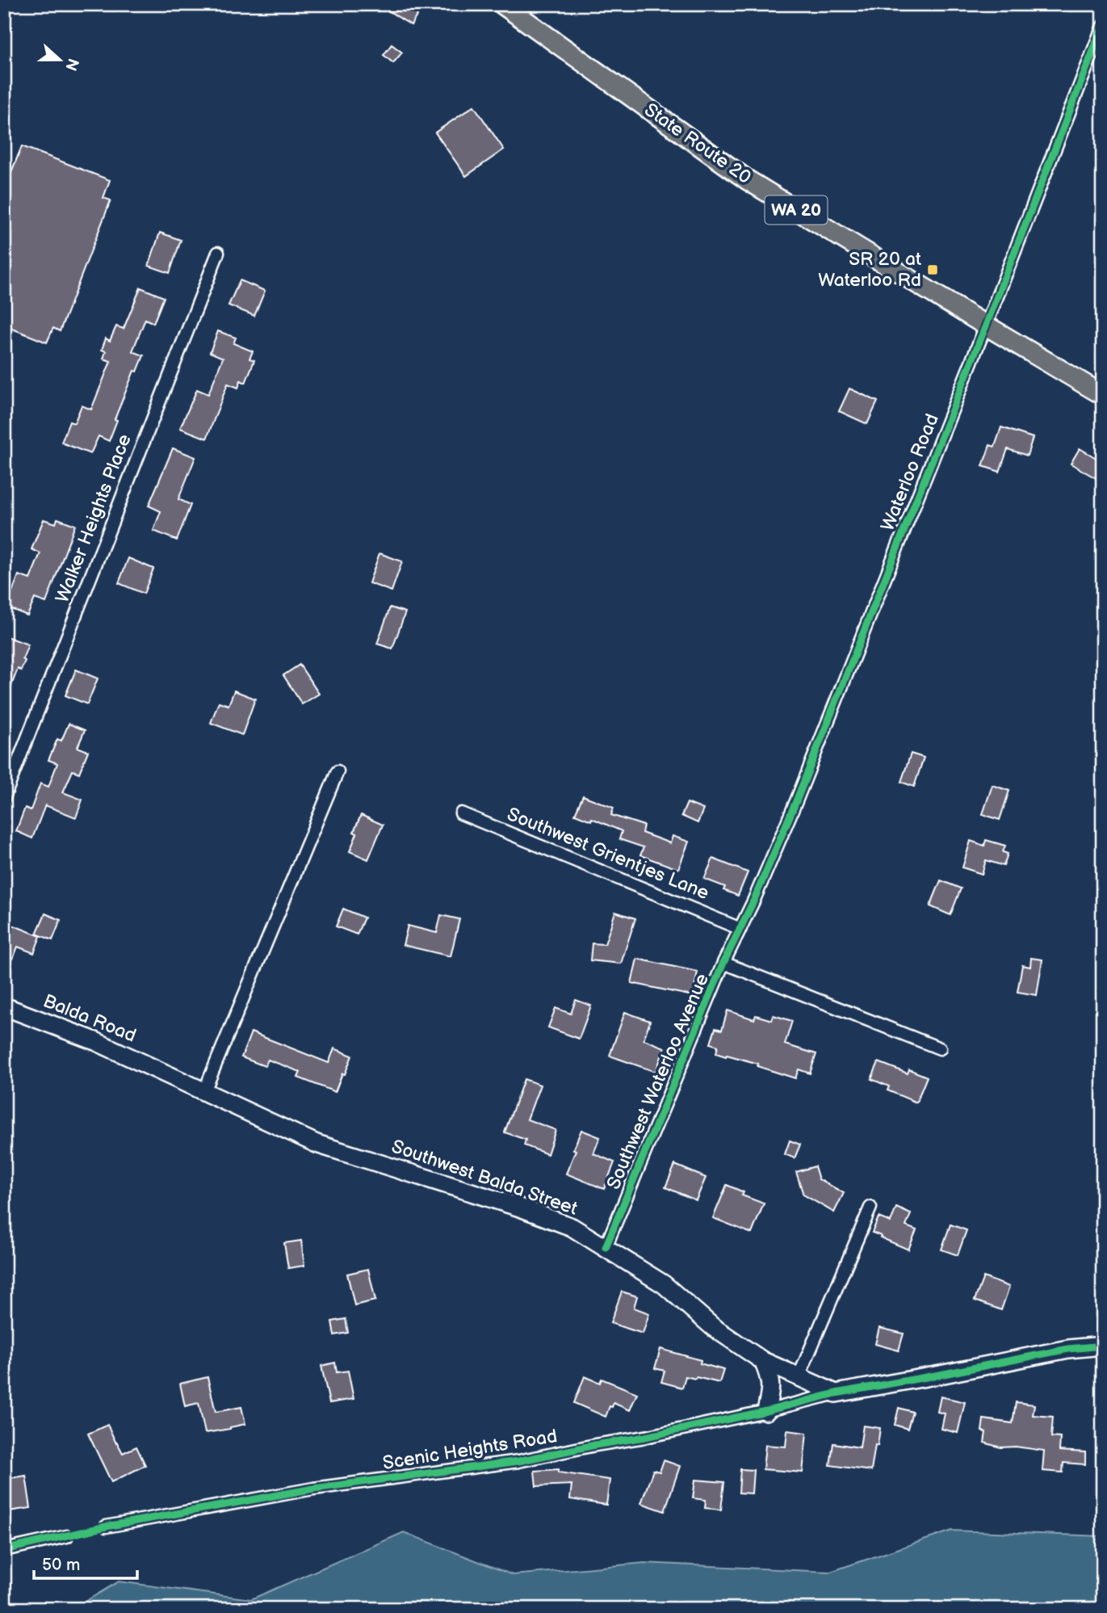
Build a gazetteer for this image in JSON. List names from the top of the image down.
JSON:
{
  "streets": {
    "main road": ["State Route 20", "WA 20"],
    "street": [
      "Waterloo Road",
      "Walker Heights Place",
      "Southwest Grientjes Lane",
      "Balda Road",
      "Southwest Waterloo Avenue",
      "Southwest Balda Street",
      "Scenic Heights Road"
    ]
  },
  "crossings": [
    ["State Route 20", "Waterloo Road"],
    ["Waterloo Road", "Southwest Grientjes Lane"],
    ["Waterloo Road", "Southwest Waterloo Avenue"],
    ["Southwest Grientjes Lane", "Southwest Waterloo Avenue"],
    ["Balda Road", "Southwest Balda Street"],
    ["Southwest Waterloo Avenue", "Southwest Balda Street"],
    ["Southwest Balda Street", "Scenic Heights Road"]
  ],
  "places": {
    "transit": ["SR 20 at Waterloo Rd"]
  },
  "scale_bar": "50 m",
  "north": "right"
}
